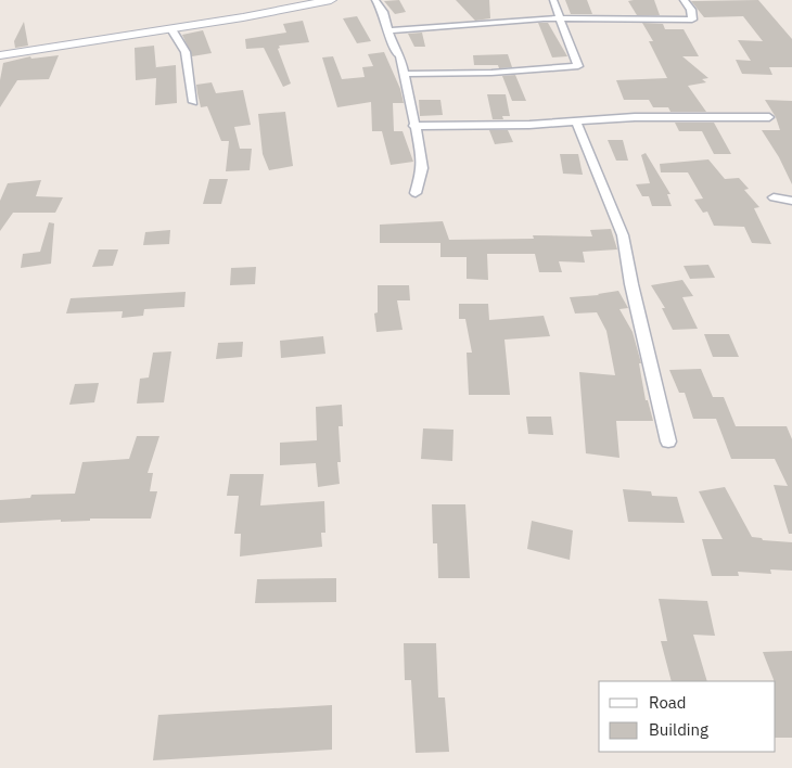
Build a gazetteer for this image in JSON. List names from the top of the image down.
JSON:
{
  "legend": ["Road", "Building"]
}
